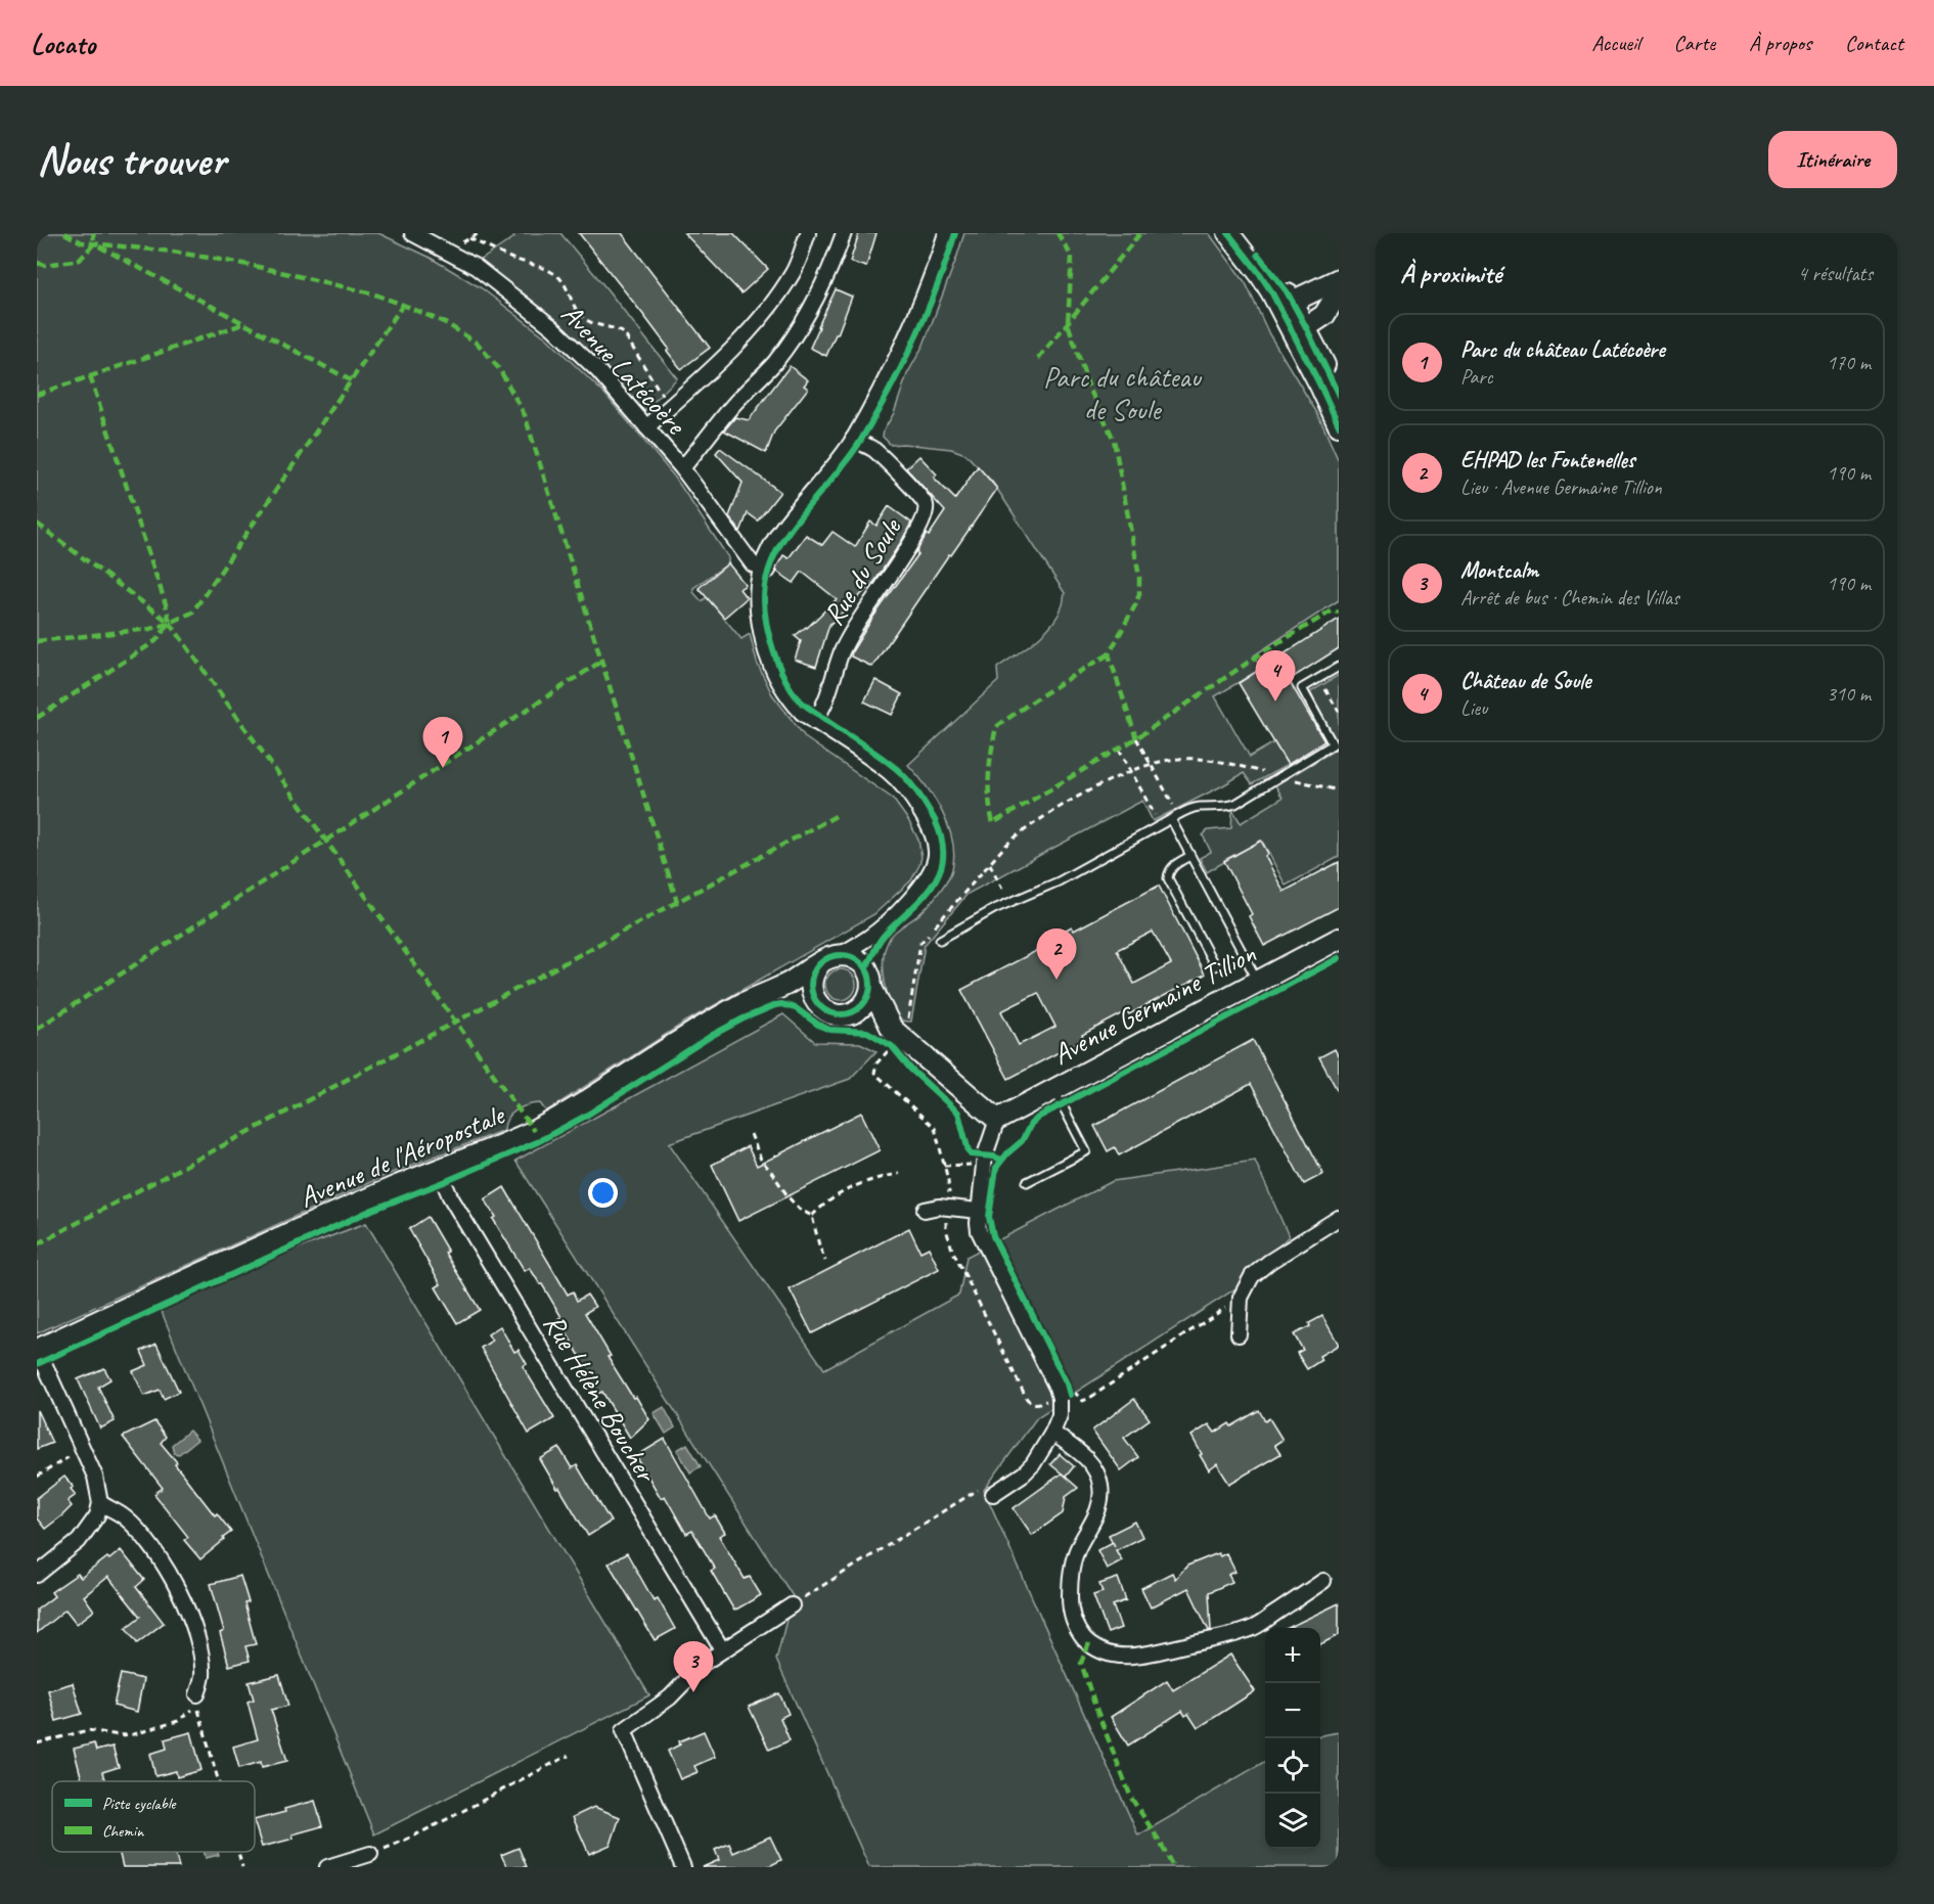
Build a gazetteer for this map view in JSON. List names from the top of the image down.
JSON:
{
  "streets": {
    "street": [
      "Avenue Latécoère",
      "Rue du Soule",
      "Avenue Germaine Tillion",
      "Avenue de l'Aéropostale",
      "Rue Hélène Boucher"
    ]
  },
  "crossings": [
    ["Avenue de l'Aéropostale", "Rue Hélène Boucher"]
  ],
  "parks": ["Parc du château de Soule"],
  "legend": ["Piste cyclable", "Chemin"],
  "page": {
    "header": "Locato",
    "nav": [
      "Accueil",
      "Carte",
      "À propos",
      "Contact"
    ],
    "buttons": "Itinéraire",
    "title": "Nous trouver",
    "heading": ["À proximité", "4 résultats"],
    "list": [
      {
        "mark": "1",
        "name": "Parc du château Latécoère",
        "note": "Parc",
        "value": "170 m"
      },
      {
        "mark": "2",
        "name": "EHPAD les Fontenelles",
        "note": "Lieu · Avenue Germaine Tillion",
        "value": "190 m"
      },
      {
        "mark": "3",
        "name": "Montcalm",
        "note": "Arrêt de bus · Chemin des Villas",
        "value": "190 m"
      },
      {
        "mark": "4",
        "name": "Château de Soule",
        "note": "Lieu",
        "value": "310 m"
      }
    ],
    "pins": [
      "4",
      "1",
      "2",
      "3"
    ],
    "map_buttons": ["+", "−"]
  }
}
